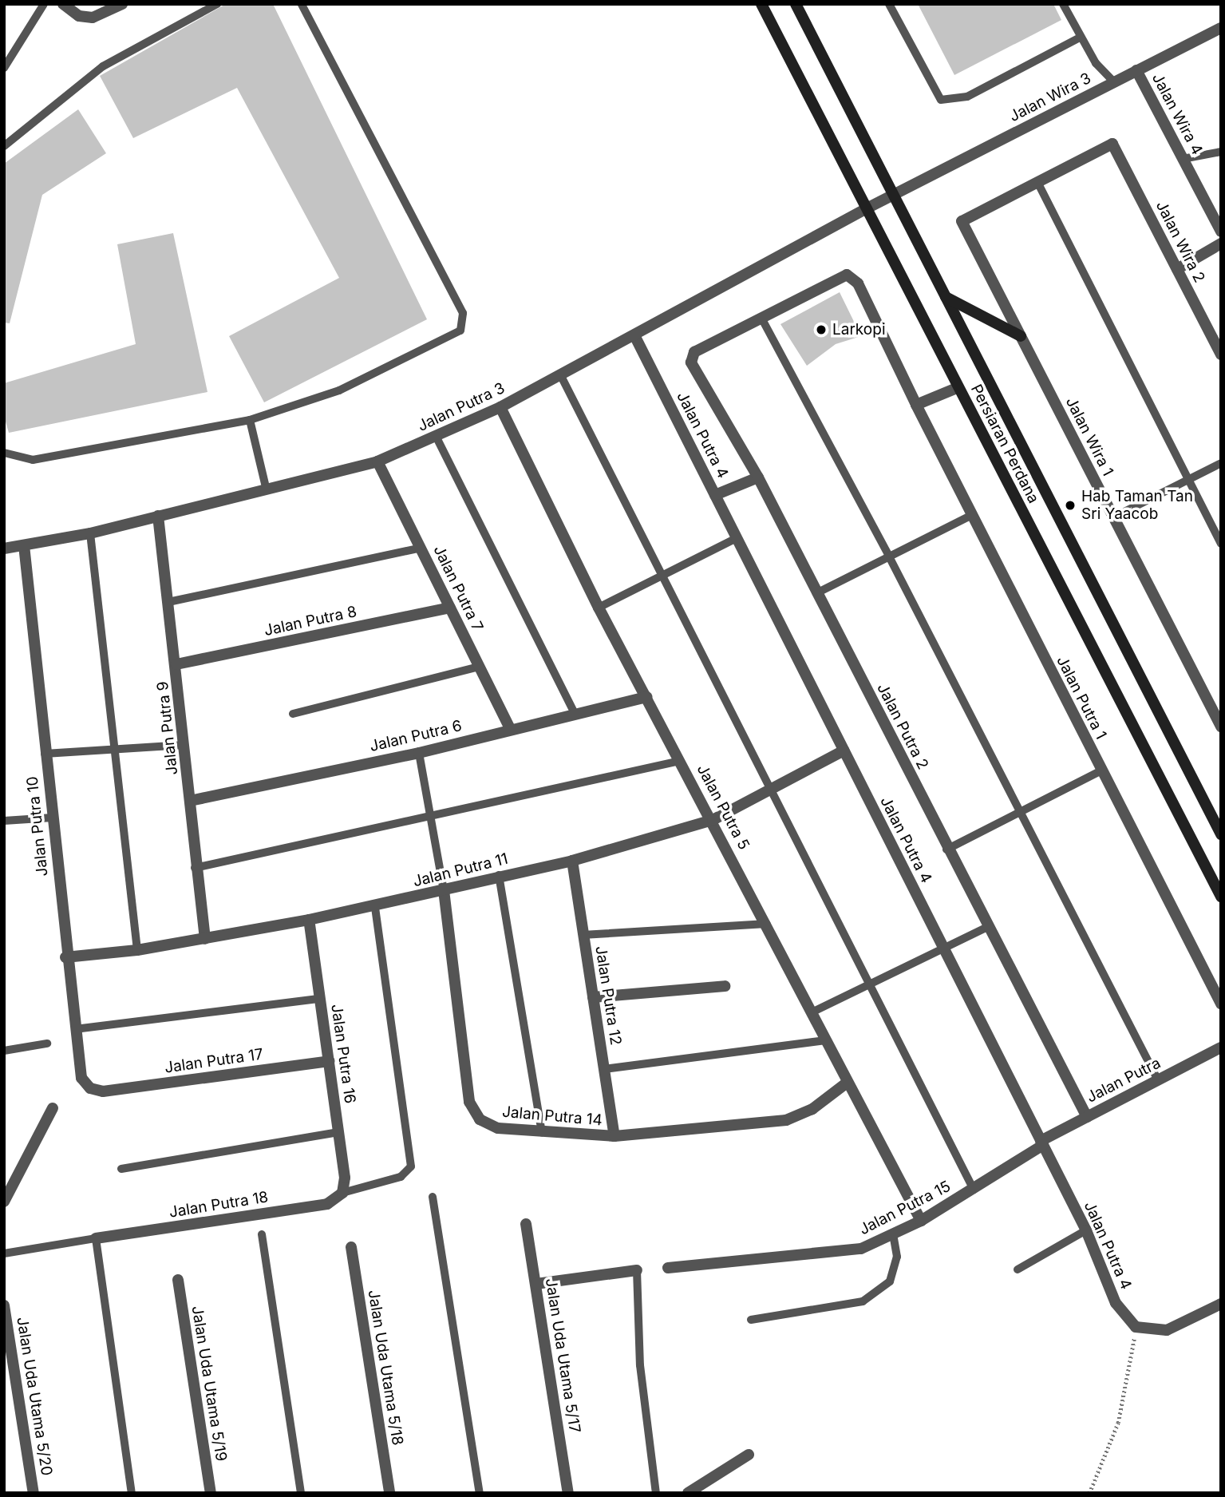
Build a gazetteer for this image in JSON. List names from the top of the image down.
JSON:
{
  "streets": {
    "main road": ["Persiaran Perdana"],
    "street": [
      "Jalan Wira 3",
      "Jalan Wira 4",
      "Jalan Wira 2",
      "Jalan Putra 3",
      "Jalan Putra 4",
      "Jalan Wira 1",
      "Jalan Putra 7",
      "Jalan Putra 8",
      "Jalan Putra 1",
      "Jalan Putra 2",
      "Jalan Putra 9",
      "Jalan Putra 6",
      "Jalan Putra 5",
      "Jalan Putra 10",
      "Jalan Putra 11",
      "Jalan Putra 12",
      "Jalan Putra 16",
      "Jalan Putra 17",
      "Jalan Putra",
      "Jalan Putra 14",
      "Jalan Putra 18",
      "Jalan Putra 15",
      "Jalan Uda Utama 5/17",
      "Jalan Uda Utama 5/18",
      "Jalan Uda Utama 5/19",
      "Jalan Uda Utama 5/20"
    ]
  },
  "crossings": [
    ["Jalan Wira 3", "Jalan Wira 4"],
    ["Jalan Wira 3", "Jalan Putra 3"],
    ["Jalan Wira 3", "Persiaran Perdana"],
    ["Jalan Wira 2", "Jalan Wira 1"],
    ["Jalan Putra 3", "Jalan Putra 4"],
    ["Jalan Putra 3", "Persiaran Perdana"],
    ["Jalan Putra 3", "Jalan Putra 7"],
    ["Jalan Putra 3", "Jalan Putra 9"],
    ["Jalan Putra 3", "Jalan Putra 5"],
    ["Jalan Putra 3", "Jalan Putra 10"],
    ["Jalan Putra 4", "Jalan Putra 11"],
    ["Jalan Putra 4", "Jalan Putra"],
    ["Jalan Putra 4", "Jalan Putra 15"],
    ["Jalan Putra 7", "Jalan Putra 8"],
    ["Jalan Putra 7", "Jalan Putra 6"],
    ["Jalan Putra 8", "Jalan Putra 9"],
    ["Jalan Putra 2", "Jalan Putra"],
    ["Jalan Putra 9", "Jalan Putra 6"],
    ["Jalan Putra 9", "Jalan Putra 11"],
    ["Jalan Putra 6", "Jalan Putra 5"],
    ["Jalan Putra 5", "Jalan Putra 11"],
    ["Jalan Putra 5", "Jalan Putra 14"],
    ["Jalan Putra 5", "Jalan Putra 15"],
    ["Jalan Putra 10", "Jalan Putra 11"],
    ["Jalan Putra 10", "Jalan Putra 17"],
    ["Jalan Putra 11", "Jalan Putra 12"],
    ["Jalan Putra 11", "Jalan Putra 16"],
    ["Jalan Putra 11", "Jalan Putra 14"],
    ["Jalan Putra 12", "Jalan Putra 14"],
    ["Jalan Putra 16", "Jalan Putra 17"],
    ["Jalan Putra 16", "Jalan Putra 18"],
    ["Jalan Putra", "Jalan Putra 15"]
  ],
  "places": ["Larkopi", "Hab Taman Tan Sri Yaacob"]
}
